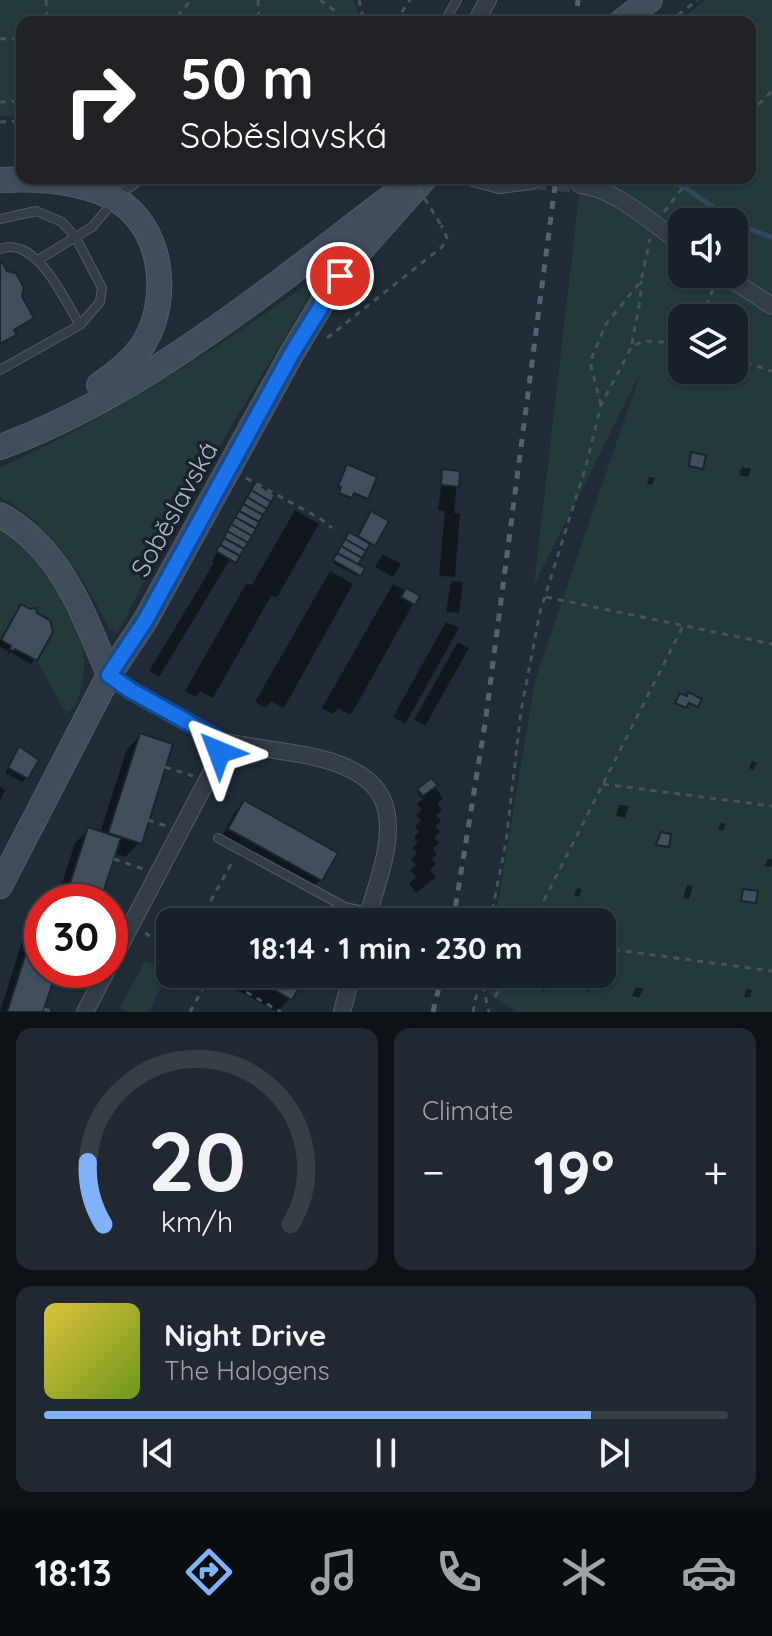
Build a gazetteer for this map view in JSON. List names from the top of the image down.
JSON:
{
  "streets": {
    "main road": ["Soběslavská"]
  },
  "page": {
    "turn": ["50 m", "Soběslavská"],
    "limit": "30",
    "trip": "18:14 · 1 min · 230 m",
    "tile": "Climate",
    "heat": ["−", "19°", "+"],
    "song": ["Night Drive", "The Halogens"],
    "tabs": "18:13",
    "gauge": ["20", "km/h"]
  }
}
